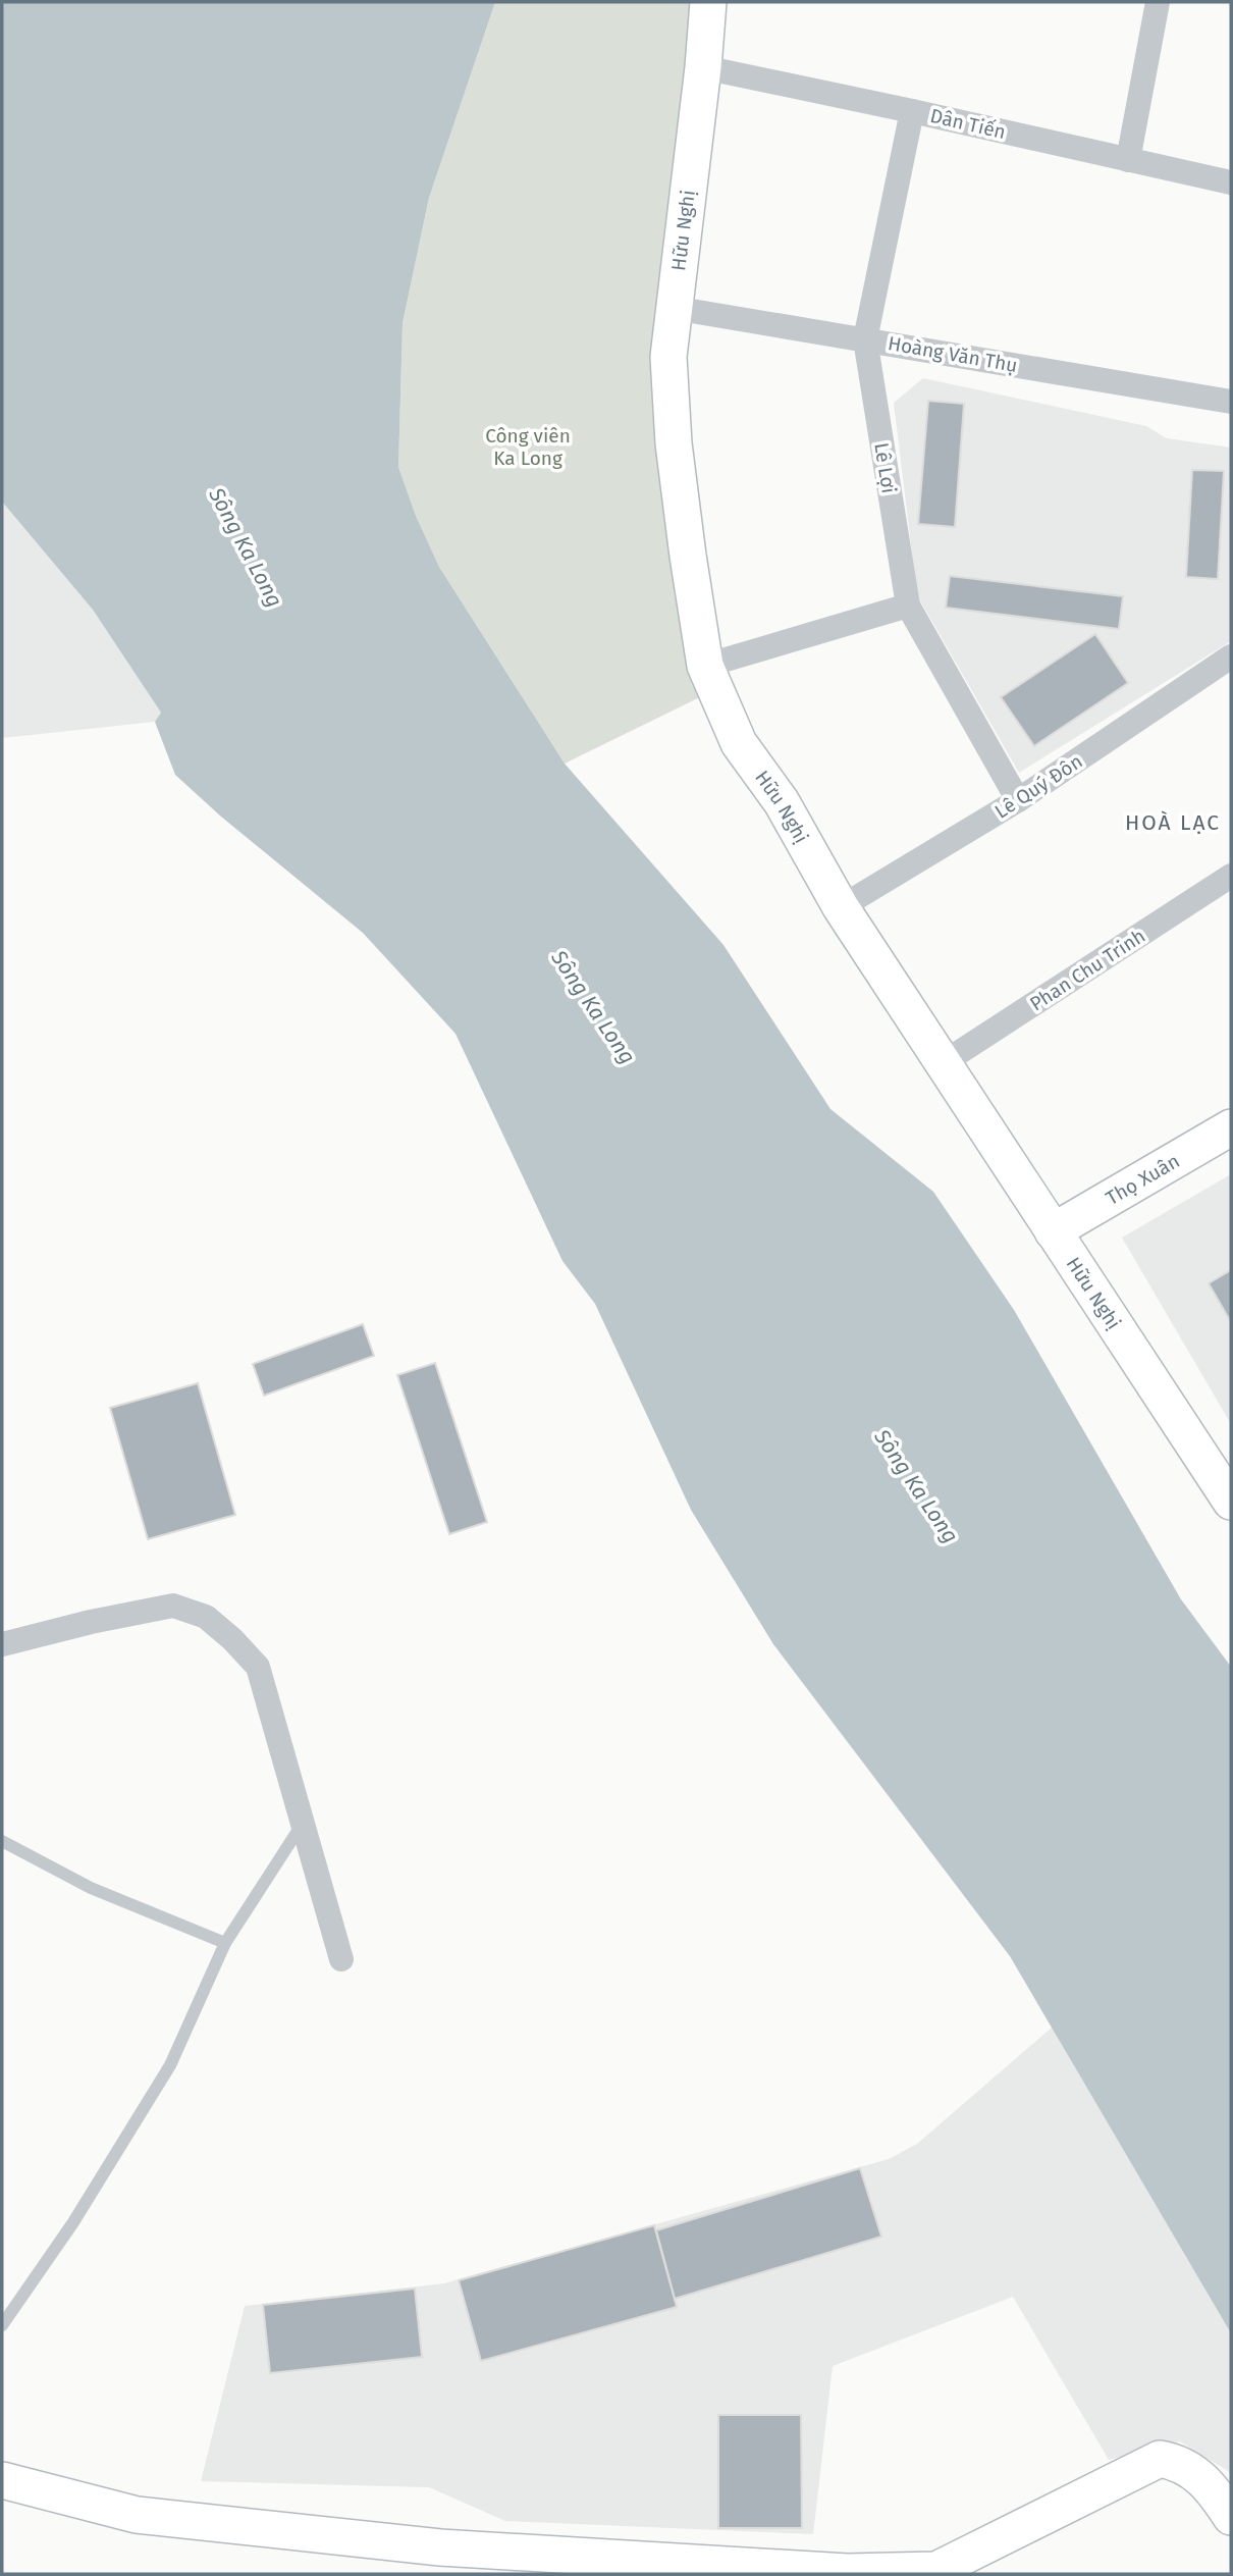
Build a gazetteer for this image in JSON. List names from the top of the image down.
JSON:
{
  "streets": {
    "street": [
      "Dân Tiến",
      "Hữu Nghị",
      "Hoàng Văn Thụ",
      "Lê Lợi",
      "Lê Quý Đôn",
      "Phan Chu Trinh",
      "Thọ Xuân"
    ]
  },
  "crossings": [
    ["Dân Tiến", "Hữu Nghị"],
    ["Dân Tiến", "Lê Lợi"],
    ["Hữu Nghị", "Hoàng Văn Thụ"],
    ["Hữu Nghị", "Lê Quý Đôn"],
    ["Hữu Nghị", "Phan Chu Trinh"],
    ["Hữu Nghị", "Thọ Xuân"],
    ["Hoàng Văn Thụ", "Lê Lợi"],
    ["Lê Lợi", "Lê Quý Đôn"]
  ],
  "districts": ["HOÀ LẠC"],
  "water": ["Sông Ka Long"],
  "parks": ["Công viên Ka Long"]
}
